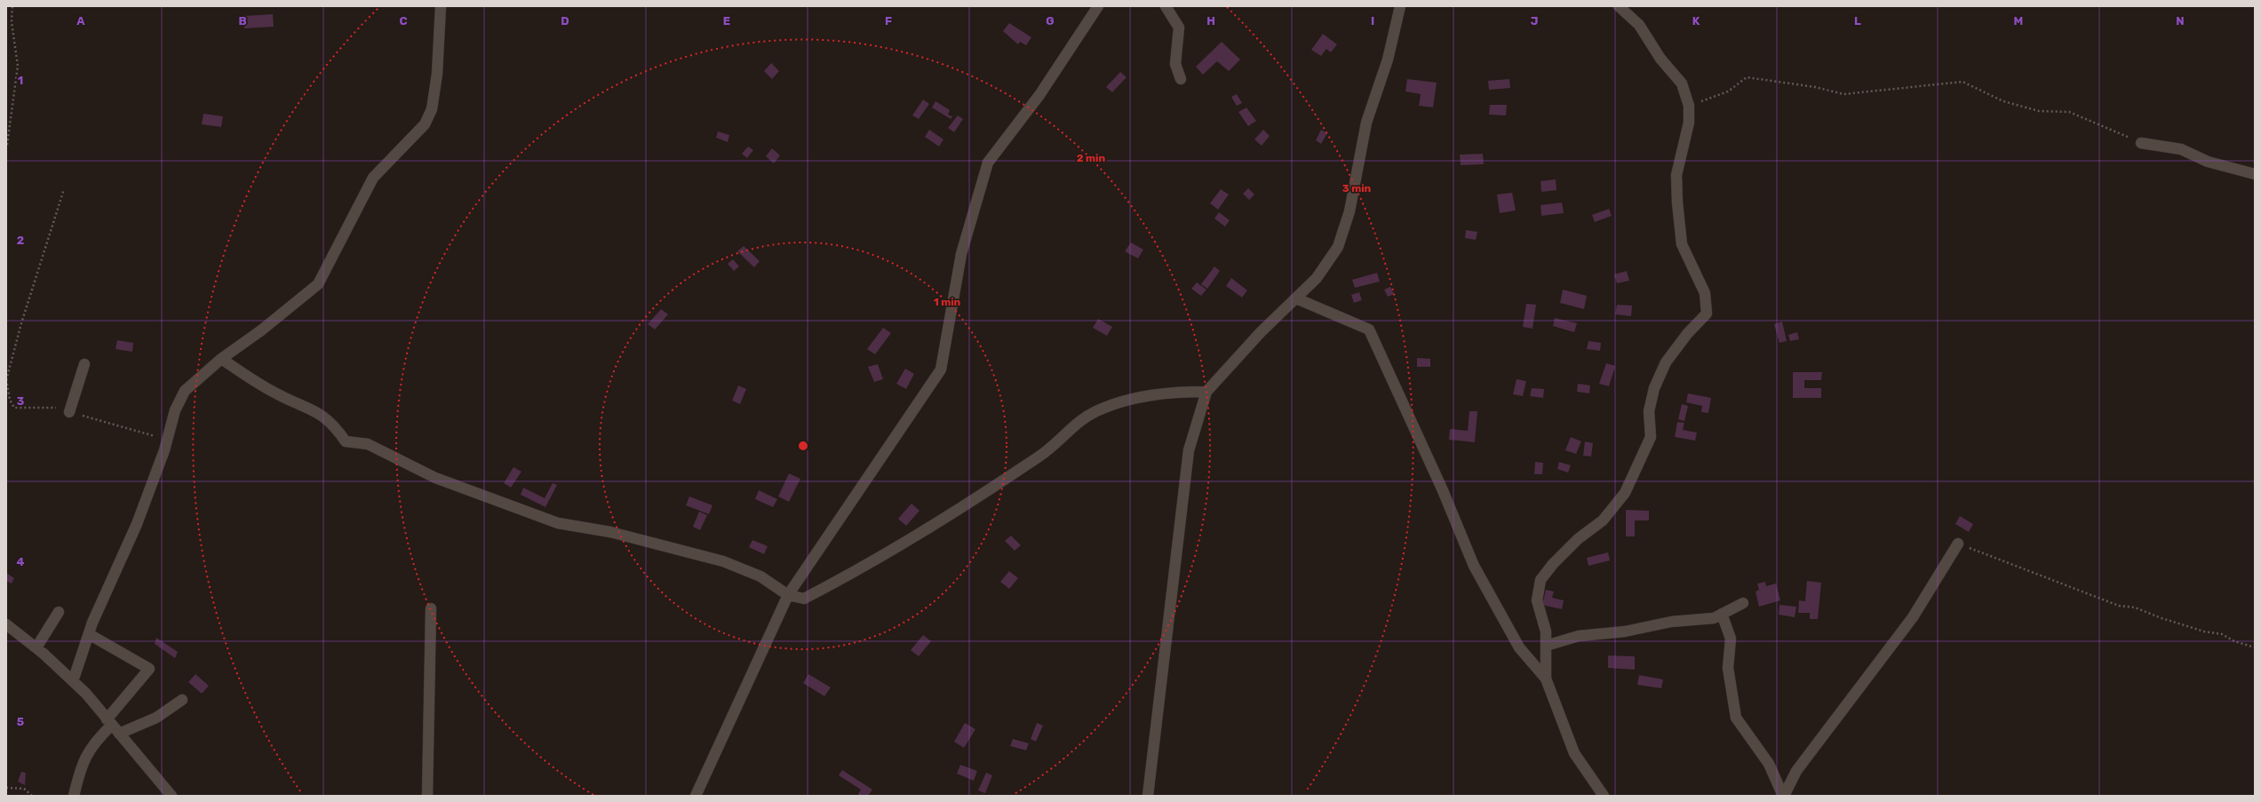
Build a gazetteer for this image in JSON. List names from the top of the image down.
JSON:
{
  "grid": {
    "columns": [
      "A",
      "B",
      "C",
      "D",
      "E",
      "F",
      "G",
      "H",
      "I",
      "J",
      "K",
      "L",
      "M",
      "N"
    ],
    "rows": [
      "1",
      "2",
      "3",
      "4",
      "5"
    ]
  },
  "rings": ["2 min", "3 min", "1 min"]
}
